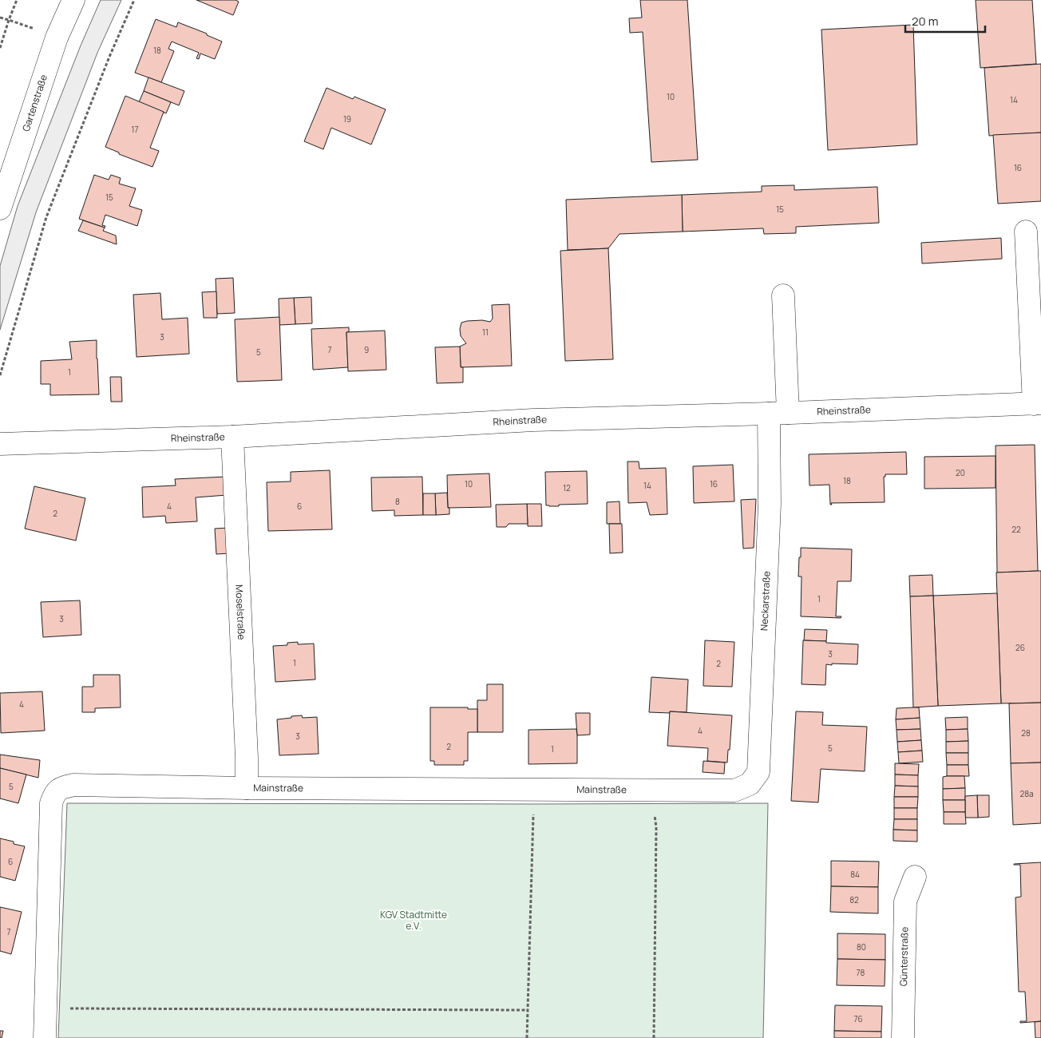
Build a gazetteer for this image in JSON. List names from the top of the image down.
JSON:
{
  "streets": {
    "street": [
      "Gartenstraße",
      "Rheinstraße",
      "Neckarstraße",
      "Moselstraße",
      "Mainstraße",
      "Günterstraße"
    ]
  },
  "crossings": [
    ["Rheinstraße", "Neckarstraße"],
    ["Rheinstraße", "Moselstraße"],
    ["Neckarstraße", "Mainstraße"],
    ["Moselstraße", "Mainstraße"]
  ],
  "parks": ["KGV Stadtmitte e.V."],
  "house_numbers": [
    "18",
    "10",
    "14",
    "19",
    "17",
    "16",
    "15",
    "15",
    "11",
    "3",
    "7",
    "9",
    "5",
    "1",
    "20",
    "18",
    "10",
    "16",
    "14",
    "12",
    "8",
    "4",
    "6",
    "2",
    "22",
    "1",
    "3",
    "26",
    "3",
    "1",
    "2",
    "4",
    "4",
    "28",
    "3",
    "2",
    "5",
    "1",
    "5",
    "28a",
    "6",
    "84",
    "82",
    "7",
    "80",
    "78",
    "76"
  ],
  "scale_bar": "20 m"
}
